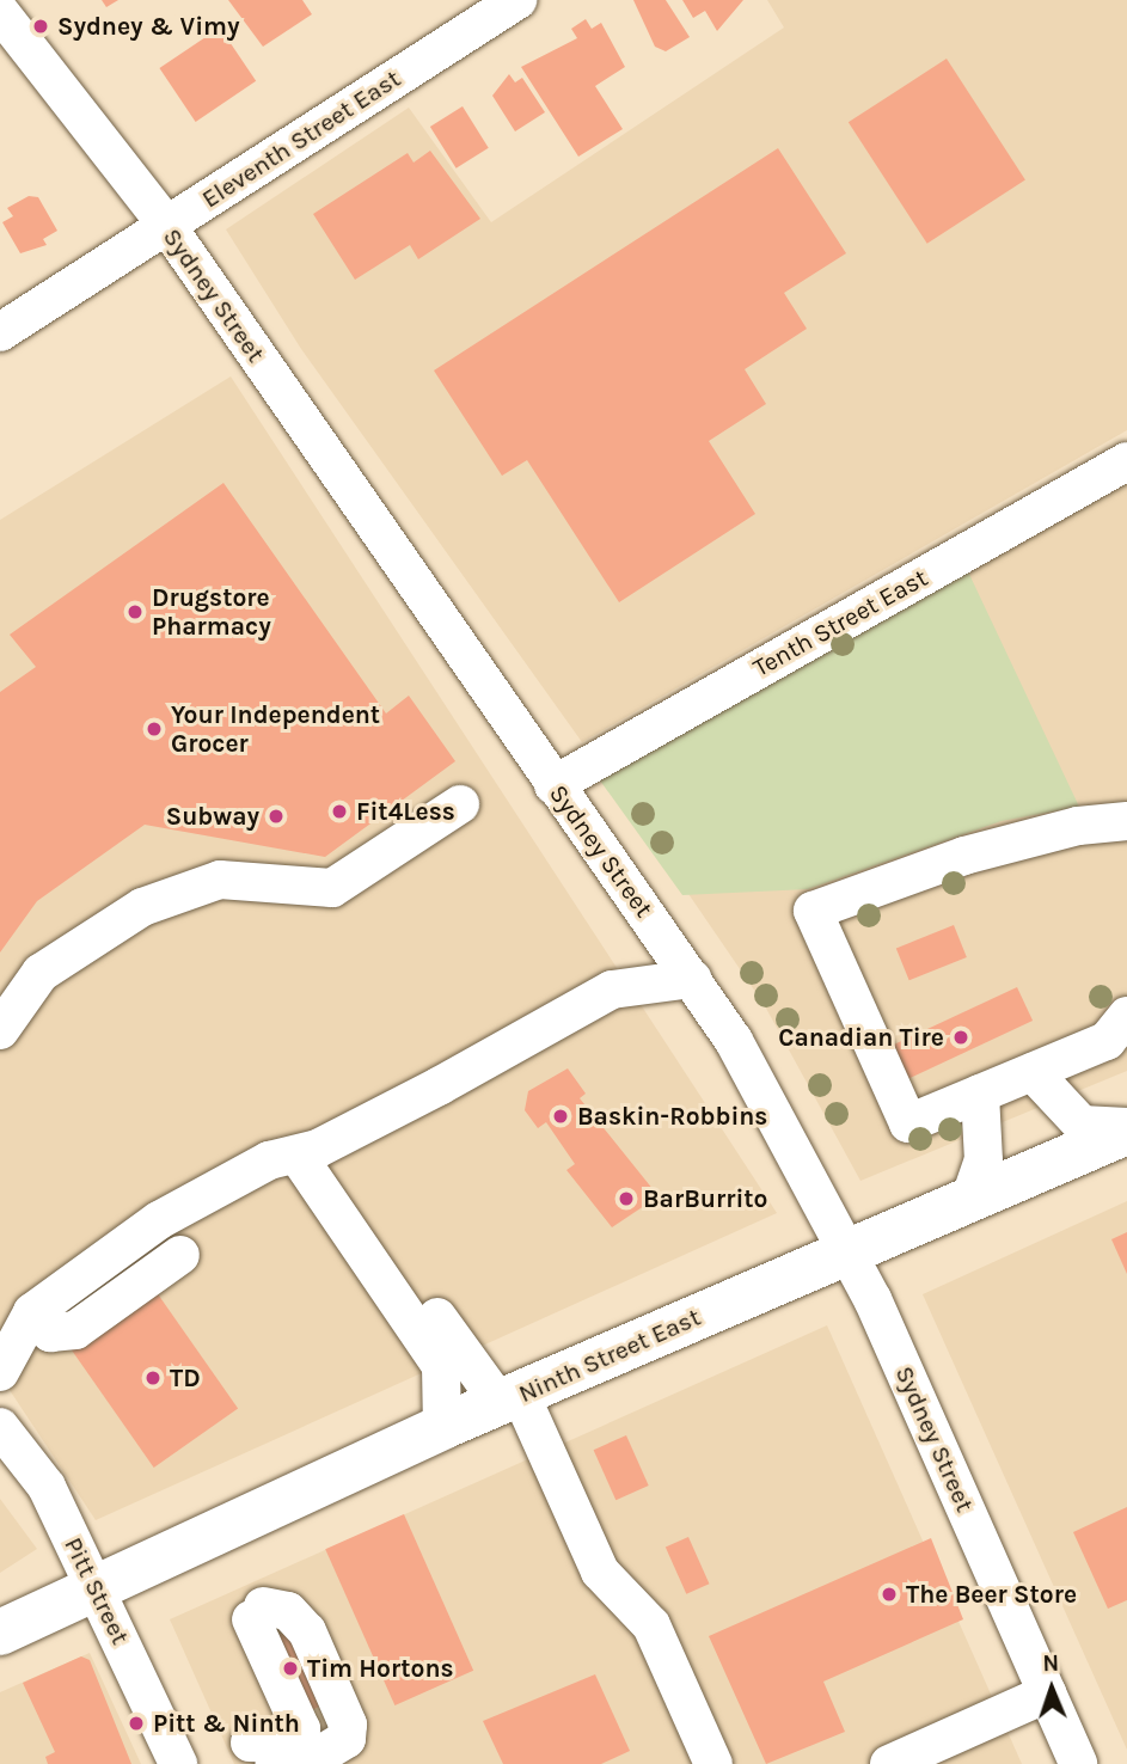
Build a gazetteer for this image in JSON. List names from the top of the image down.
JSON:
{
  "streets": {
    "main road": ["Ninth Street East"],
    "street": [
      "Eleventh Street East",
      "Sydney Street",
      "Tenth Street East",
      "Pitt Street"
    ]
  },
  "crossings": [
    ["Eleventh Street East", "Sydney Street"],
    ["Sydney Street", "Tenth Street East"],
    ["Sydney Street", "Ninth Street East"],
    ["Ninth Street East", "Pitt Street"]
  ],
  "places": [
    "Sydney & Vimy",
    "Drugstore Pharmacy",
    "Your Independent Grocer",
    "Fit4Less",
    "Subway",
    "Canadian Tire",
    "Baskin-Robbins",
    "BarBurrito",
    "TD",
    "The Beer Store",
    "Tim Hortons",
    "Pitt & Ninth"
  ],
  "north": "top"
}
